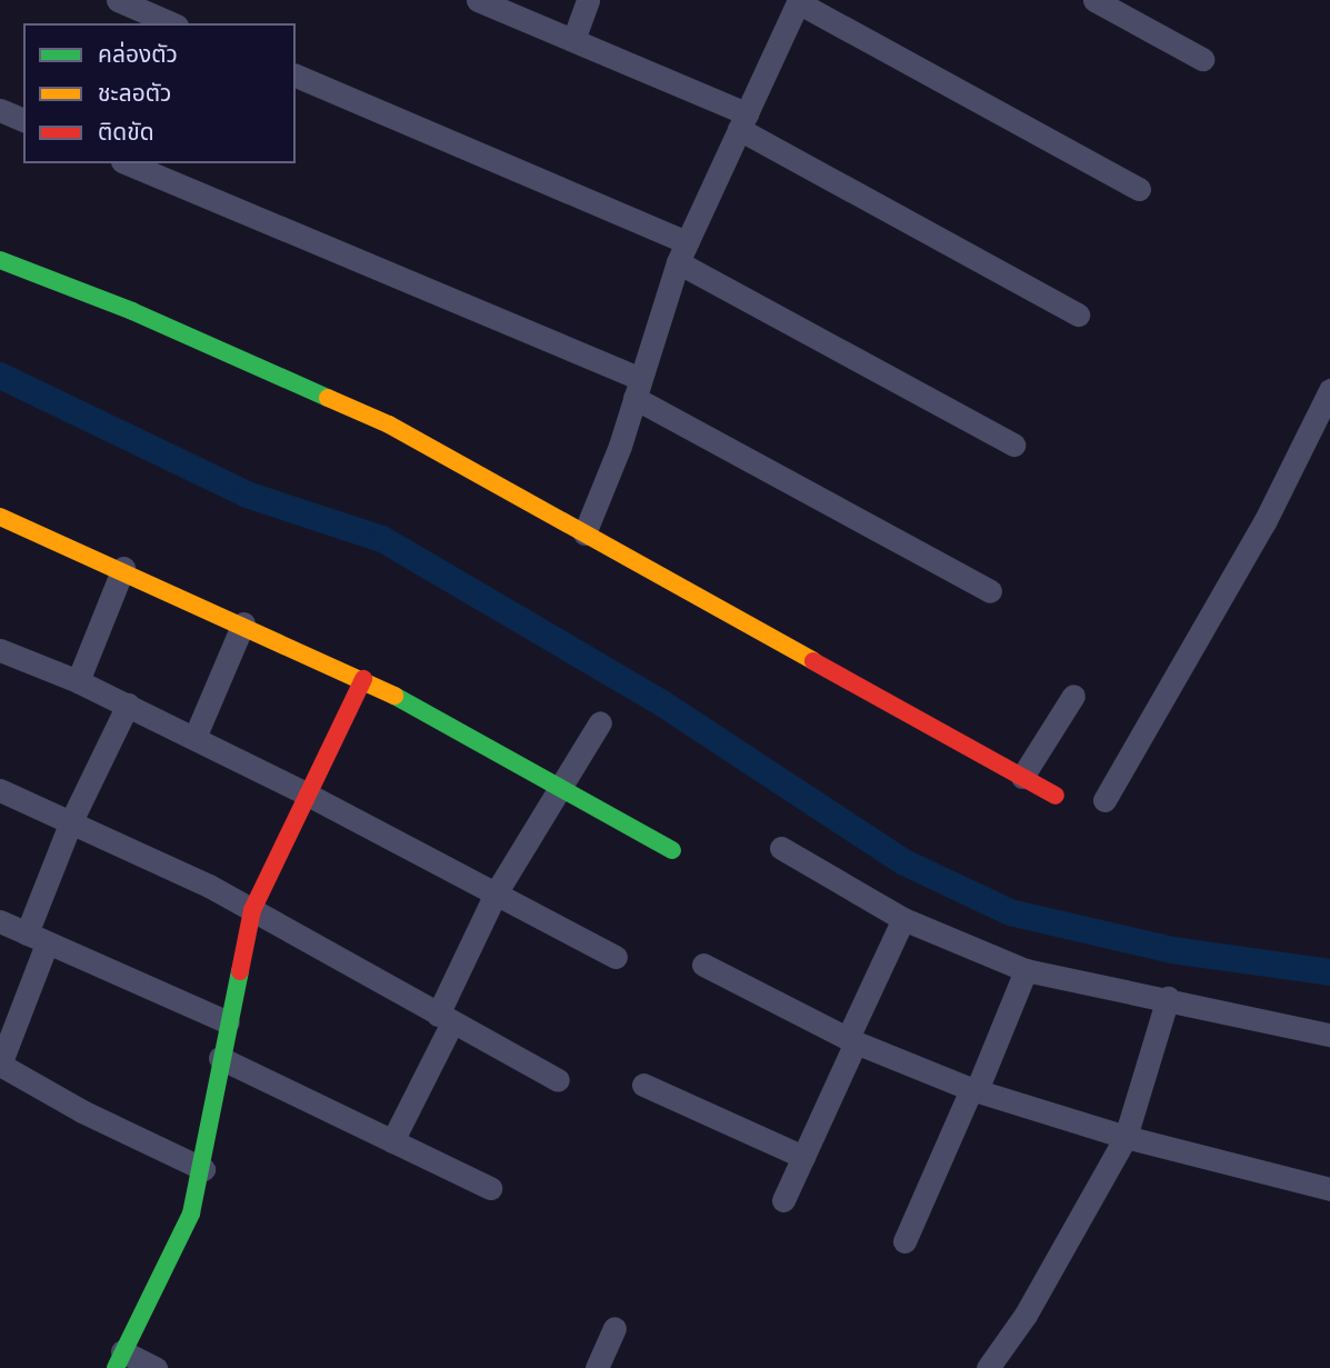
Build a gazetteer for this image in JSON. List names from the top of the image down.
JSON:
{
  "legend": ["คล่องตัว", "ชะลอตัว", "ติดขัด"]
}
